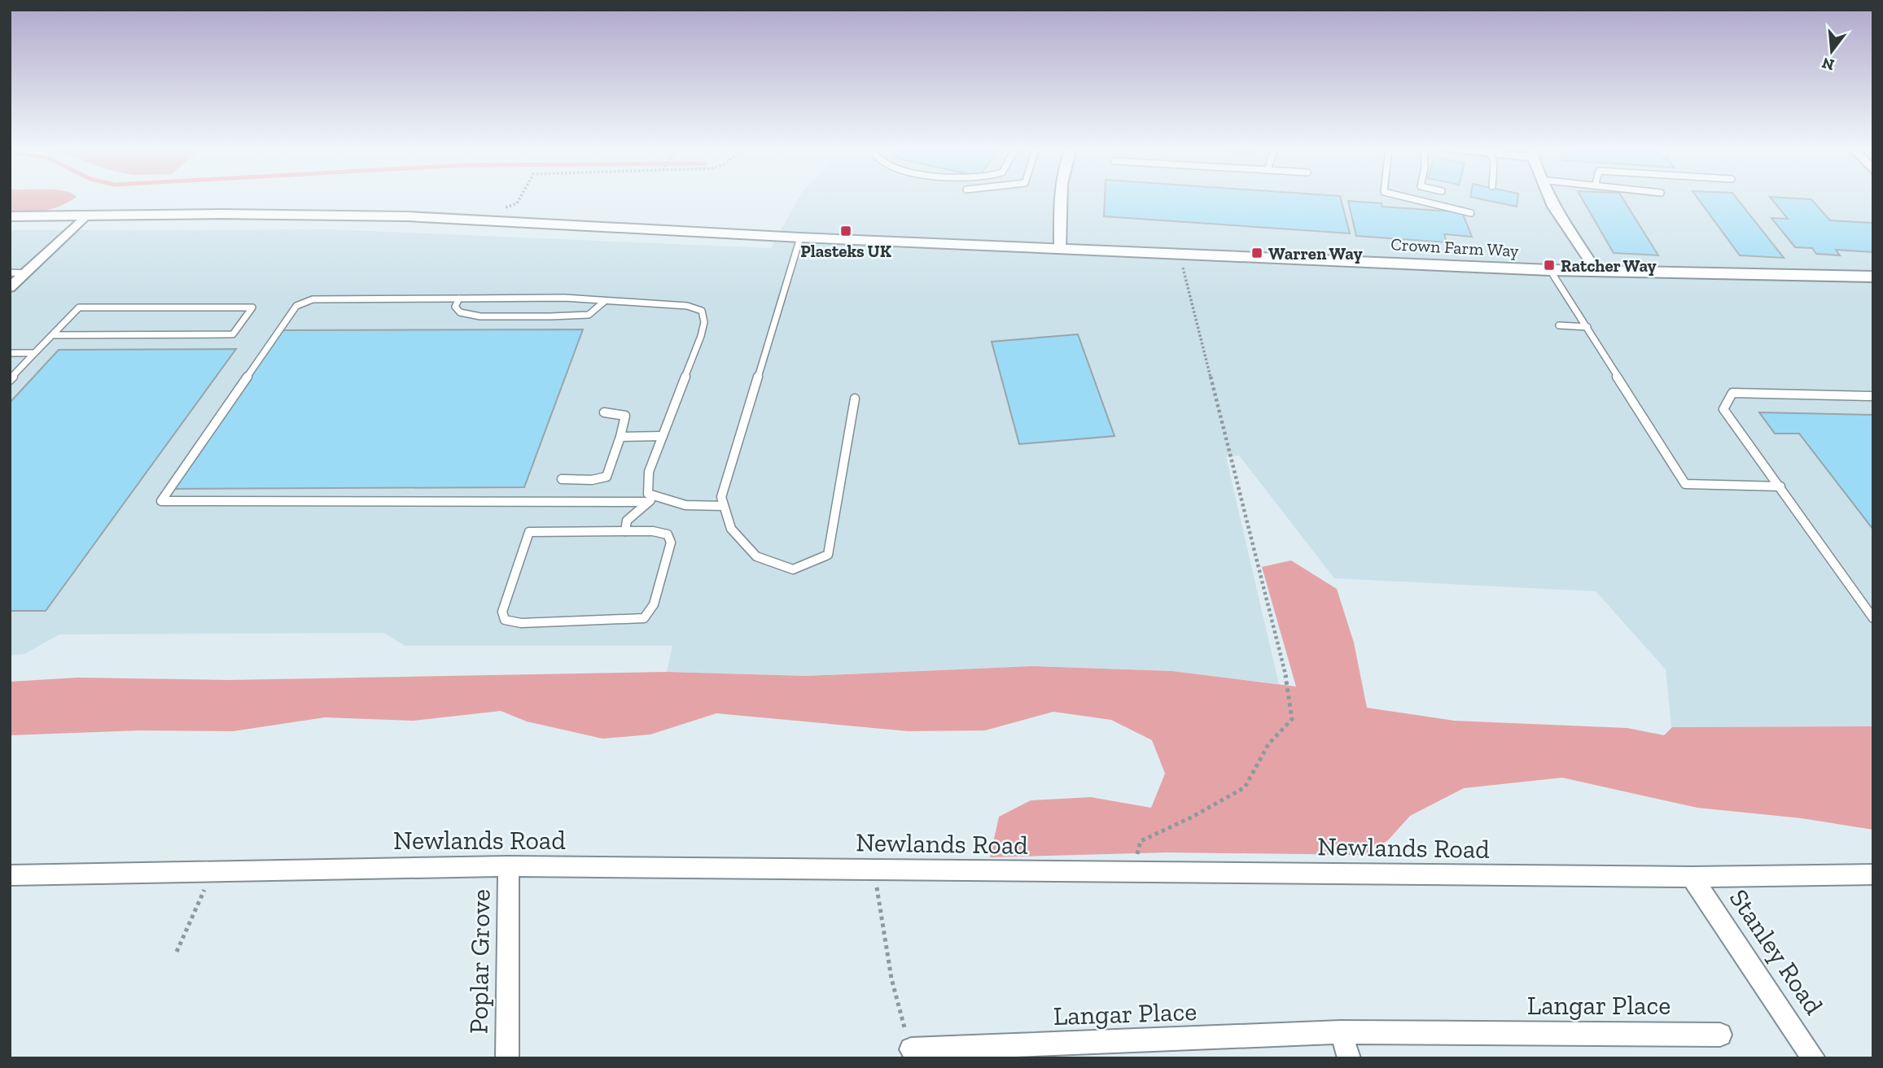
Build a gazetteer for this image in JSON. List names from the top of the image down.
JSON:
{
  "streets": {
    "street": [
      "Crown Farm Way",
      "Newlands Road",
      "Stanley Road",
      "Poplar Grove",
      "Langar Place"
    ]
  },
  "crossings": [
    ["Newlands Road", "Stanley Road"],
    ["Newlands Road", "Poplar Grove"]
  ],
  "places": {
    "transit": ["Plasteks UK", "Warren Way", "Ratcher Way"]
  },
  "north": "bottom"
}
